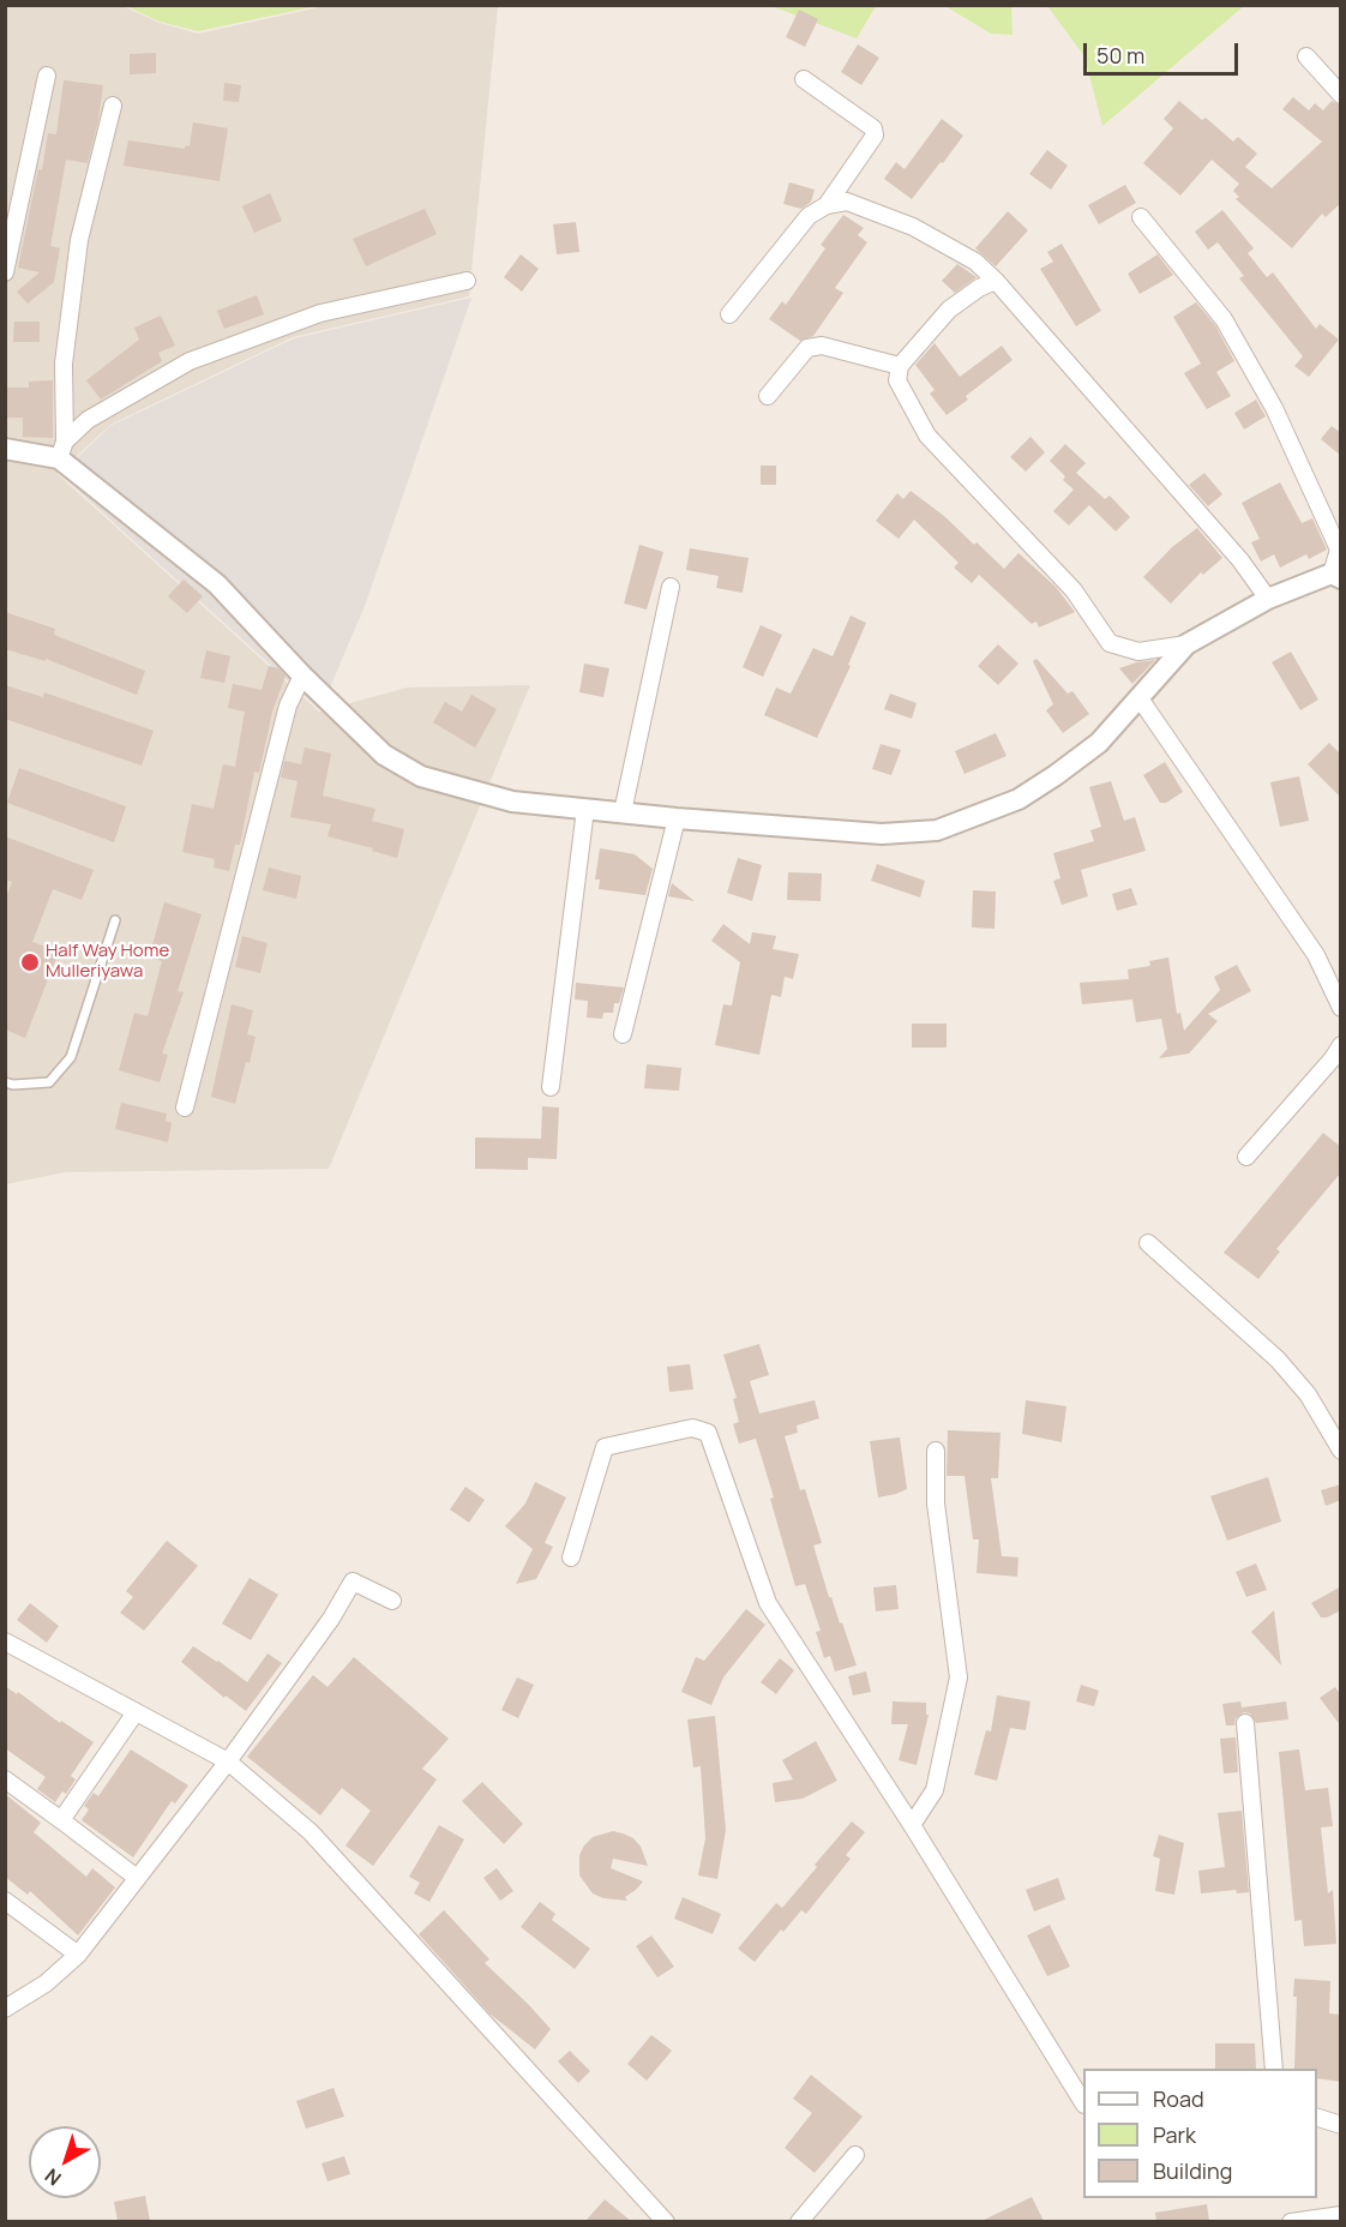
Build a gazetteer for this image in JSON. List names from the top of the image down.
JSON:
{
  "places": ["Half Way Home Mulleriyawa"],
  "legend": ["Road", "Park", "Building"],
  "scale_bar": "50 m",
  "north": "bottom left"
}
